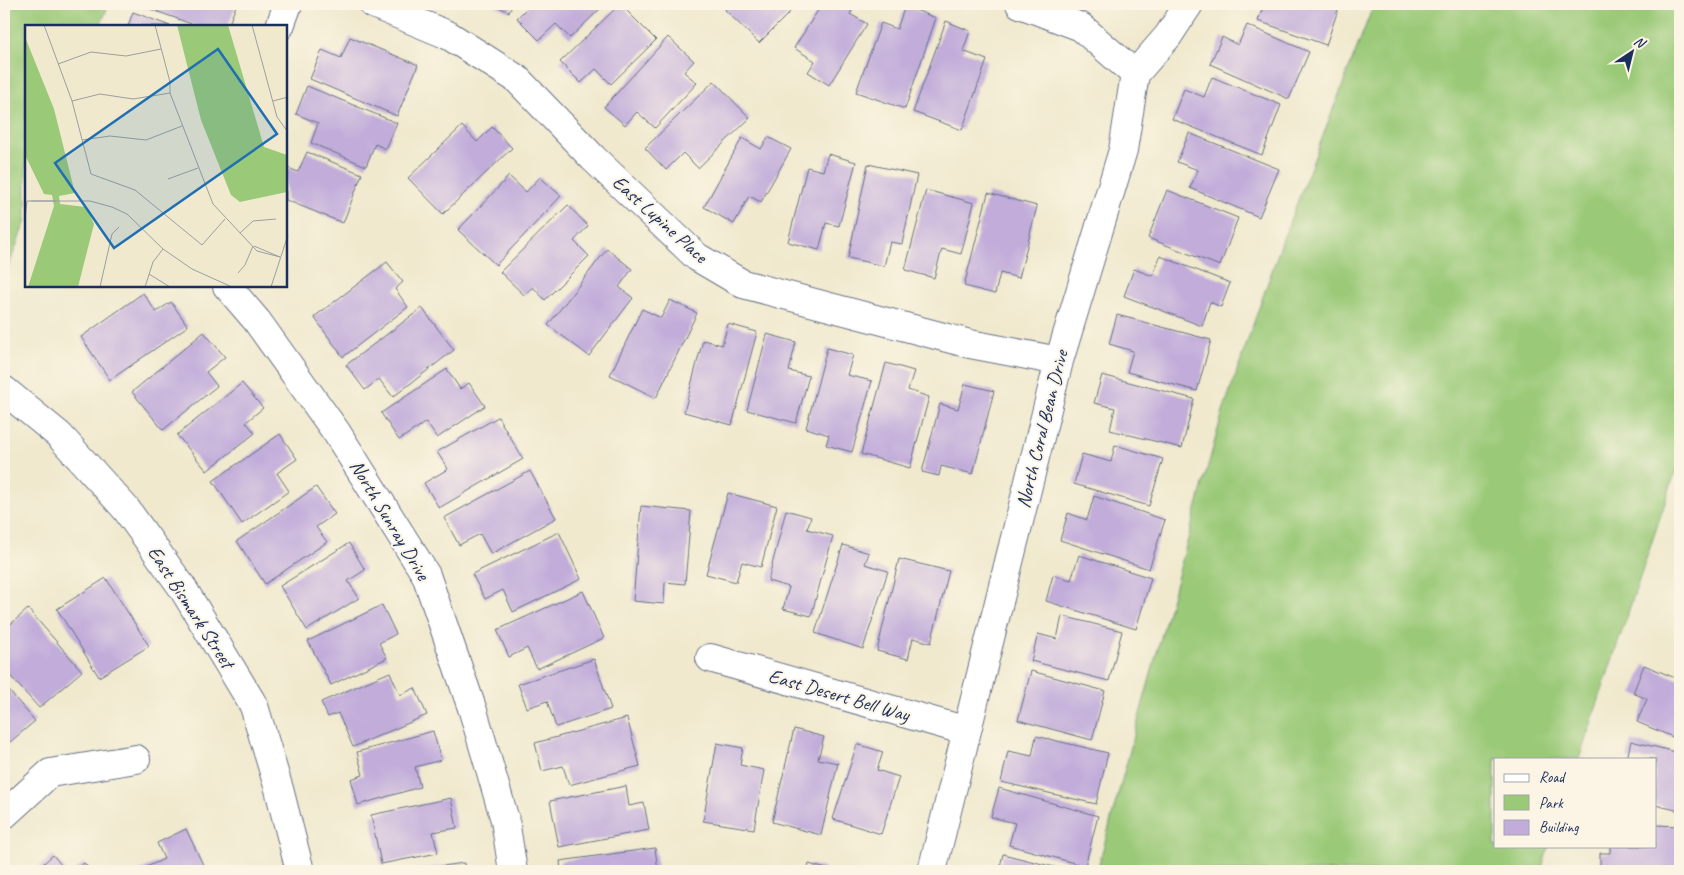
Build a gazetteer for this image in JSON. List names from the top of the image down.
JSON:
{
  "streets": {
    "street": [
      "East Lupine Place",
      "North Coral Bean Drive",
      "North Sunray Drive",
      "East Bismark Street",
      "East Desert Bell Way"
    ]
  },
  "crossings": [
    ["East Lupine Place", "North Coral Bean Drive"],
    ["North Coral Bean Drive", "East Desert Bell Way"]
  ],
  "legend": ["Road", "Park", "Building"],
  "north": "top right"
}
